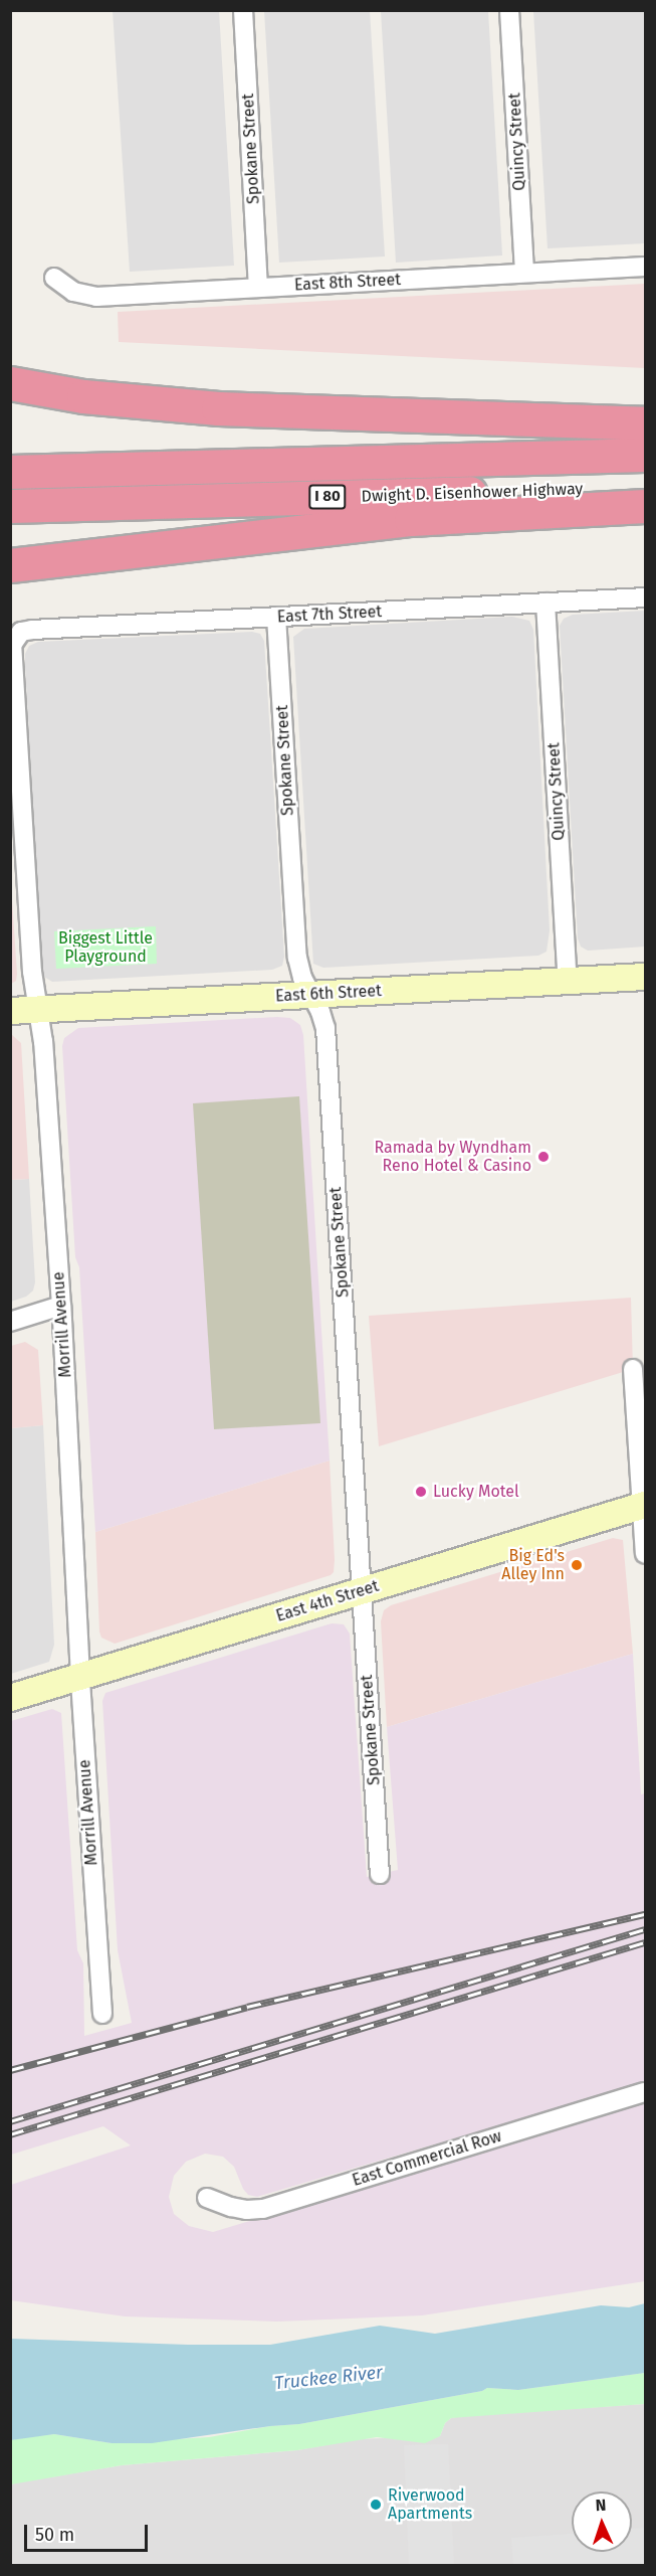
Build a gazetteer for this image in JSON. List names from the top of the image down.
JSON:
{
  "streets": {
    "highway": ["Dwight D. Eisenhower Highway", "I 80"],
    "main road": ["East 6th Street", "East 4th Street"],
    "street": [
      "Quincy Street",
      "Spokane Street",
      "East 8th Street",
      "East 7th Street",
      "Morrill Avenue",
      "East Commercial Row"
    ]
  },
  "crossings": [
    ["Quincy Street", "East 8th Street"],
    ["Quincy Street", "East 7th Street"],
    ["Quincy Street", "East 6th Street"],
    ["Spokane Street", "East 8th Street"],
    ["Spokane Street", "East 7th Street"],
    ["Spokane Street", "East 6th Street"],
    ["Spokane Street", "East 4th Street"],
    ["East 7th Street", "Morrill Avenue"],
    ["East 6th Street", "Morrill Avenue"],
    ["Morrill Avenue", "East 4th Street"]
  ],
  "water": ["Truckee River"],
  "parks": ["Biggest Little Playground"],
  "places": [
    "Ramada by Wyndham Reno Hotel & Casino",
    "Lucky Motel",
    "Big Ed's Alley Inn",
    "Riverwood Apartments"
  ],
  "scale_bar": "50 m",
  "north": "top"
}
